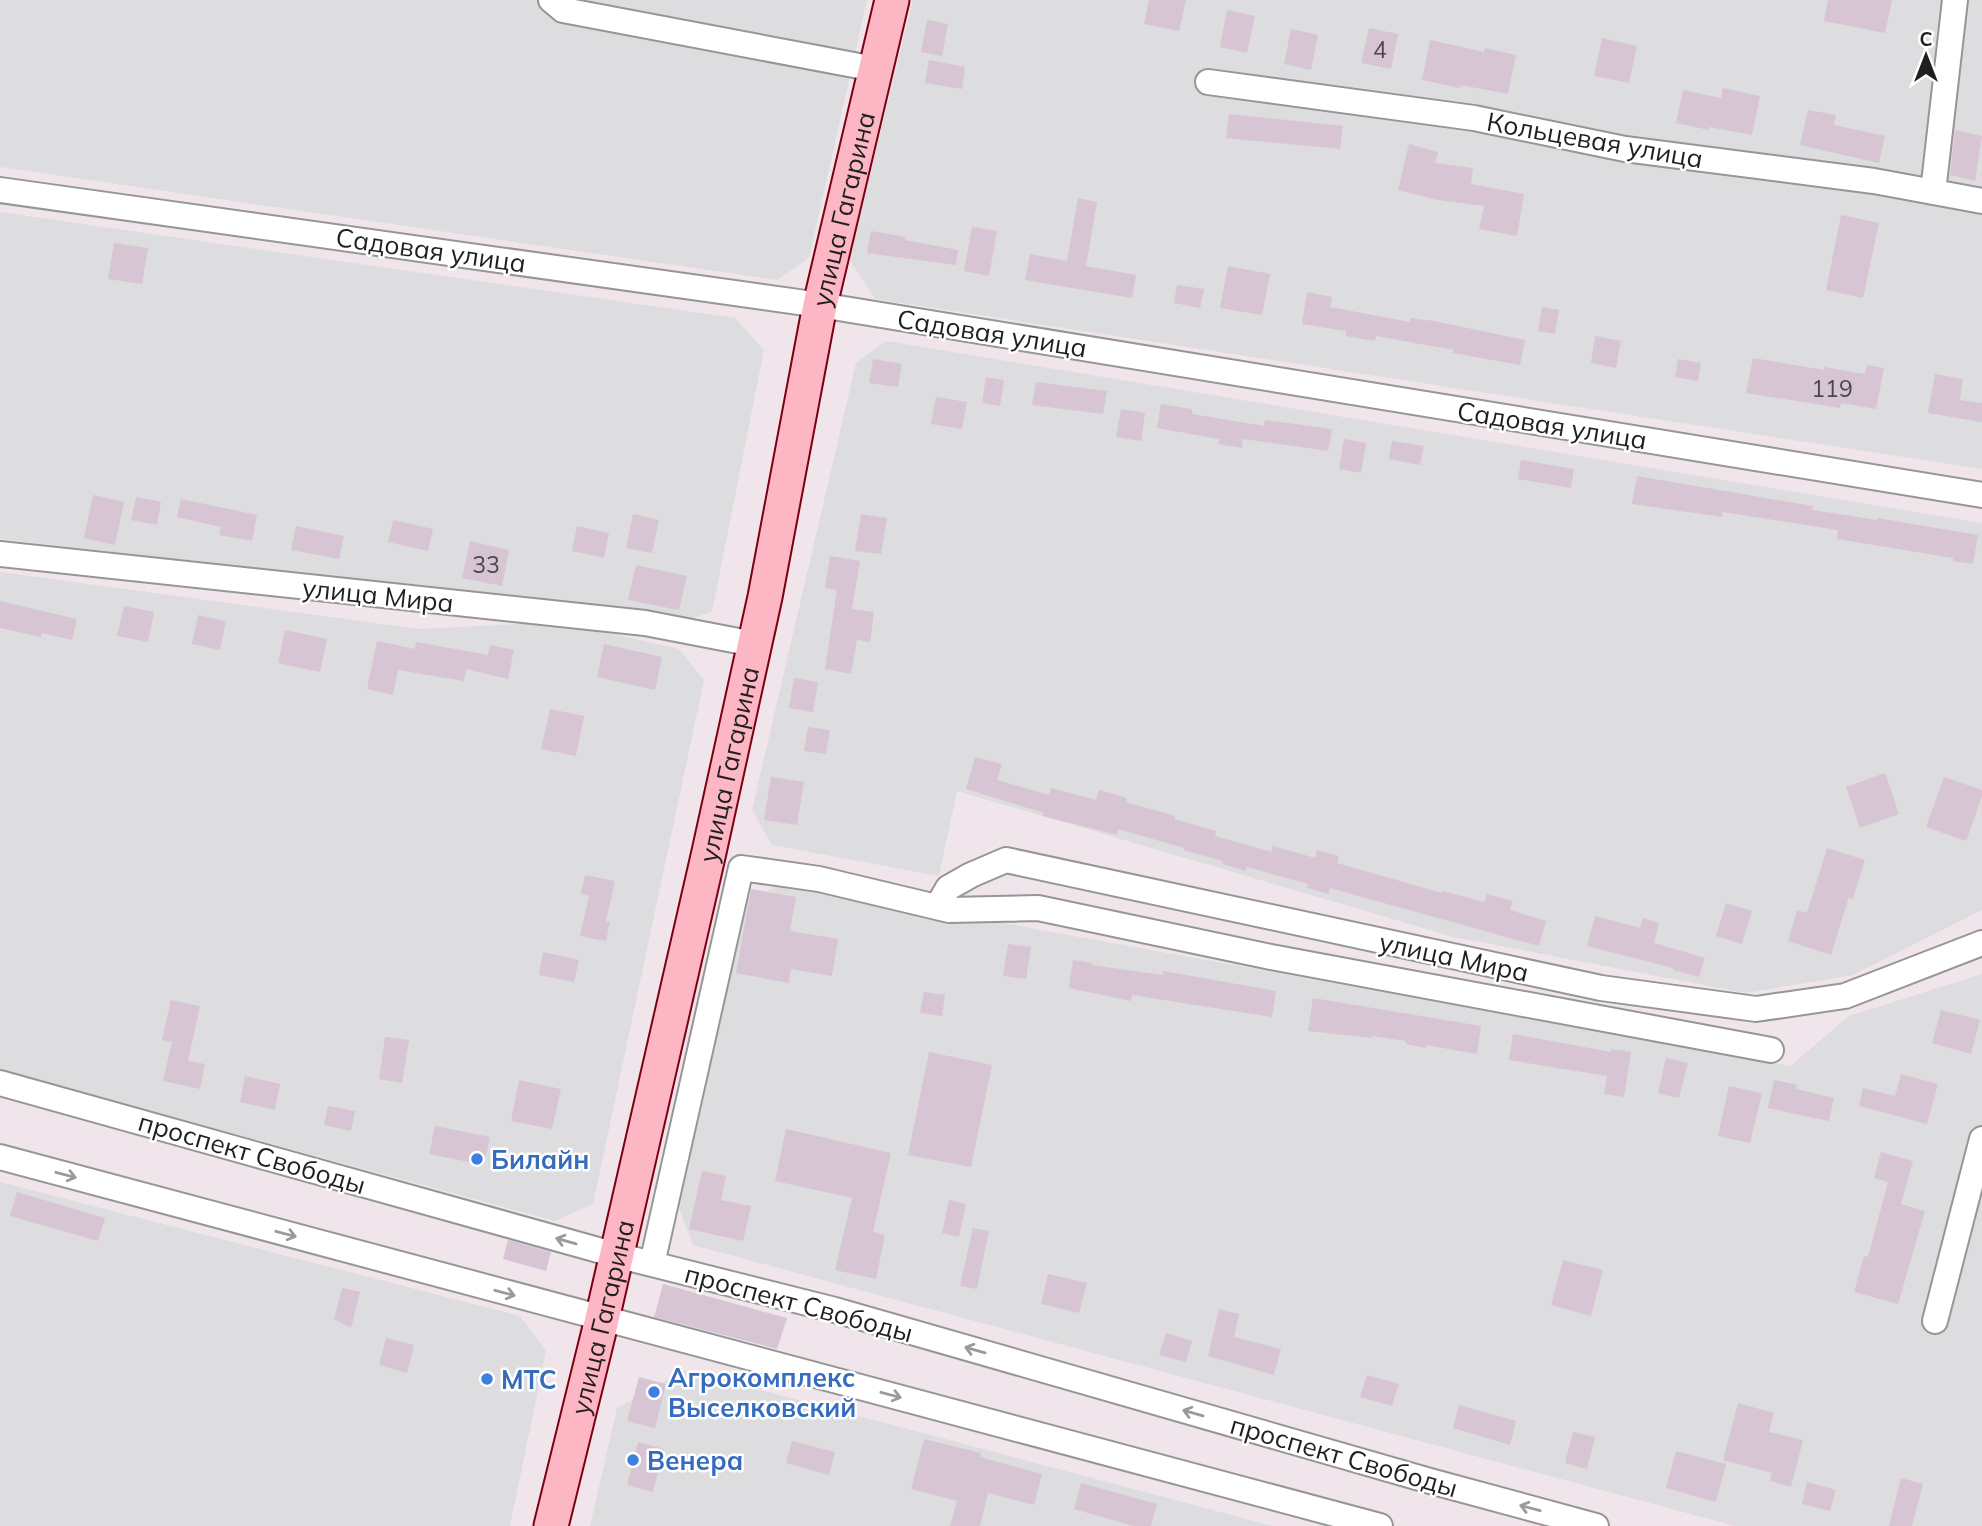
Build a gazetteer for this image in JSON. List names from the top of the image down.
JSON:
{
  "streets": {
    "main road": ["улица Гагарина"],
    "street": [
      "Кольцевая улица",
      "Садовая улица",
      "улица Мира",
      "проспект Свободы"
    ]
  },
  "crossings": [
    ["улица Гагарина", "Садовая улица"],
    ["улица Гагарина", "улица Мира"],
    ["улица Гагарина", "проспект Свободы"],
    ["улица Мира", "проспект Свободы"]
  ],
  "places": [
    "Билайн",
    "МТС",
    "Агрокомплекс Выселковский",
    "Венера"
  ],
  "house_numbers": ["4", "119", "33"],
  "north": "top"
}
